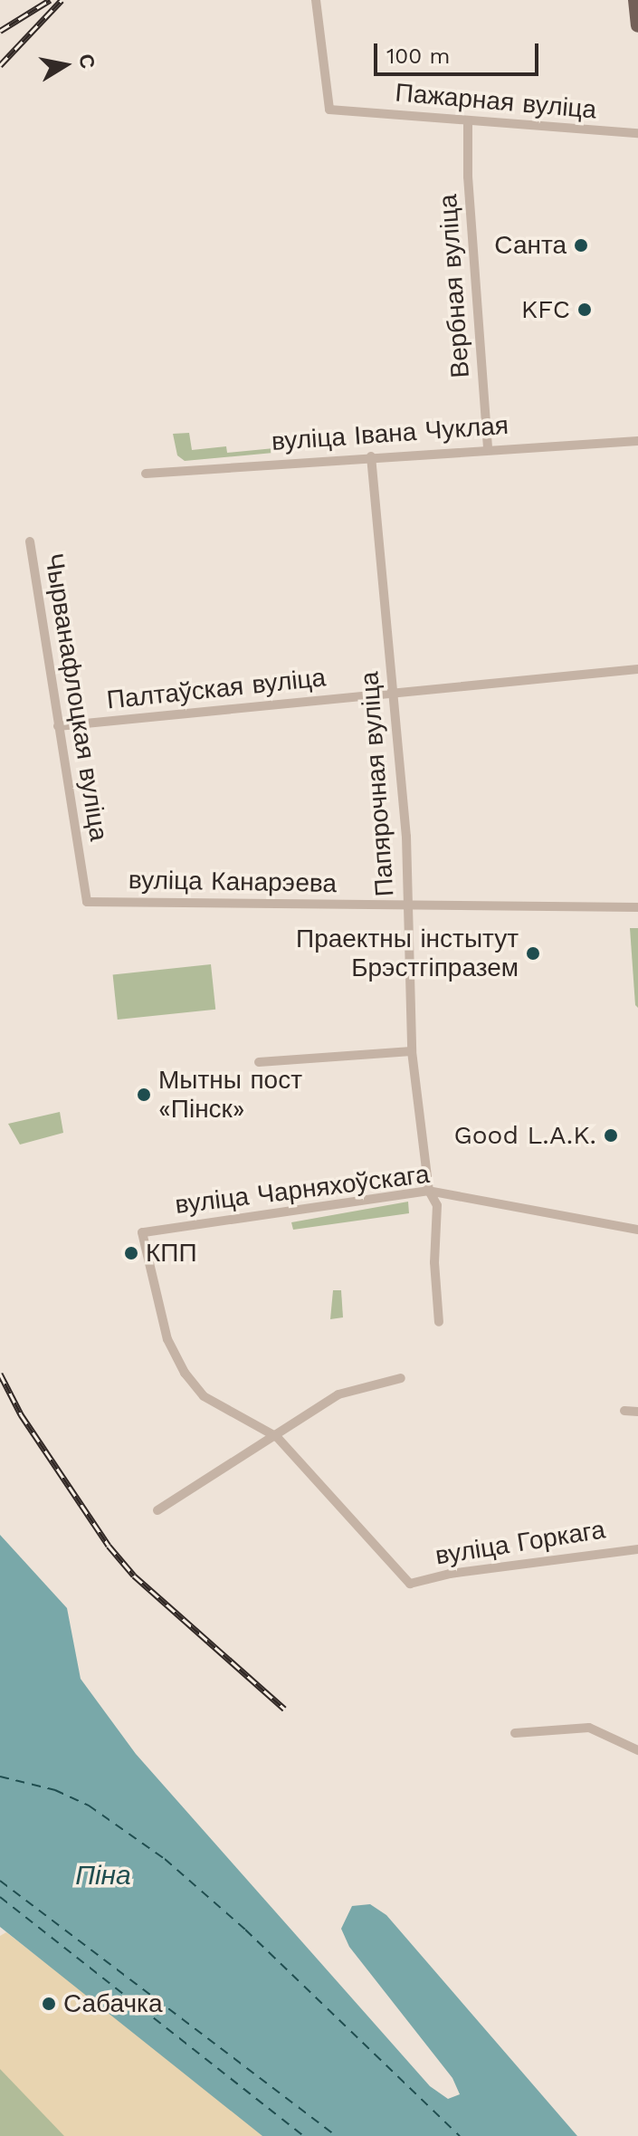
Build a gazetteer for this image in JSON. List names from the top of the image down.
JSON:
{
  "streets": {
    "street": [
      "Пажарная вуліца",
      "Вербная вуліца",
      "вуліца Івана Чуклая",
      "Палтаўская вуліца",
      "Чырванафлоцкая вуліца",
      "Папярочная вуліца",
      "вуліца Канарэева",
      "вуліца Чарняхоўскага",
      "вуліца Горкага"
    ]
  },
  "crossings": [
    ["Пажарная вуліца", "Вербная вуліца"],
    ["Вербная вуліца", "вуліца Івана Чуклая"],
    ["вуліца Івана Чуклая", "Папярочная вуліца"],
    ["Палтаўская вуліца", "Чырванафлоцкая вуліца"],
    ["Палтаўская вуліца", "Папярочная вуліца"],
    ["Чырванафлоцкая вуліца", "вуліца Канарэева"],
    ["Папярочная вуліца", "вуліца Канарэева"],
    ["Папярочная вуліца", "вуліца Чарняхоўскага"],
    ["вуліца Чарняхоўскага", "вуліца Горкага"]
  ],
  "water": ["Піна"],
  "places": [
    "Санта",
    "KFC",
    "Праектны інстытут Брэстгіпразем",
    "Мытны пост «Пінск»",
    "Good L.A.K.",
    "КПП",
    "Сабачка"
  ],
  "scale_bar": "100 m",
  "north": "right"
}
